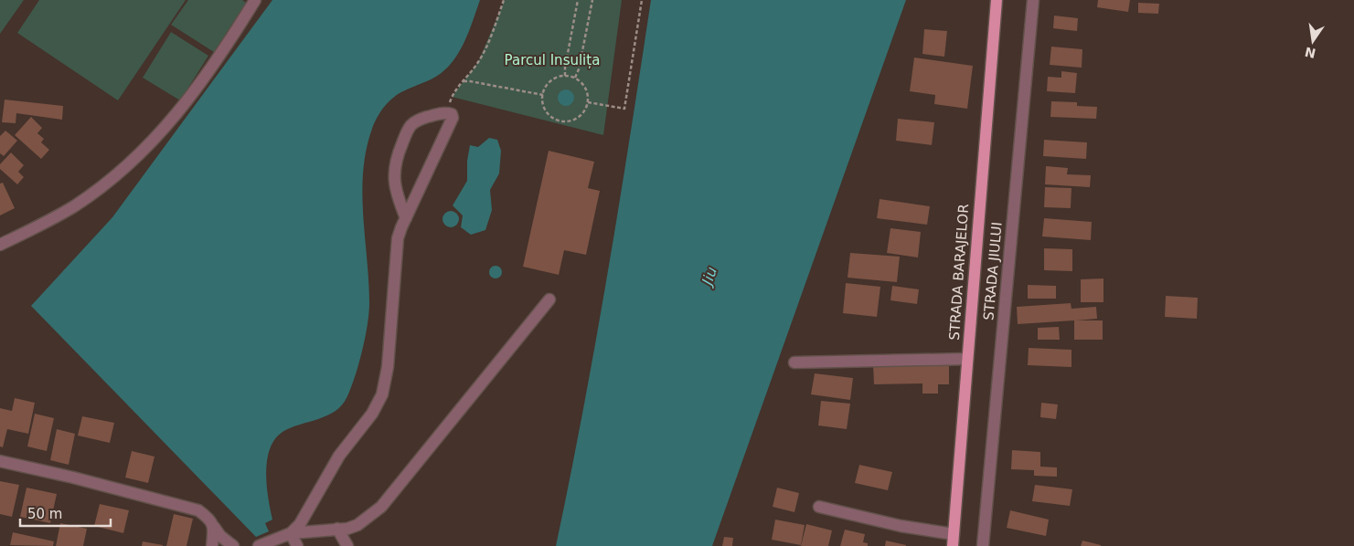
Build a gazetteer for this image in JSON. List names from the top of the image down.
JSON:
{
  "streets": {
    "main road": ["STRADA BARAJELOR"],
    "street": ["STRADA JIULUI"]
  },
  "water": ["Jiu"],
  "parks": ["Parcul Insulița"],
  "scale_bar": "50 m",
  "north": "bottom"
}
